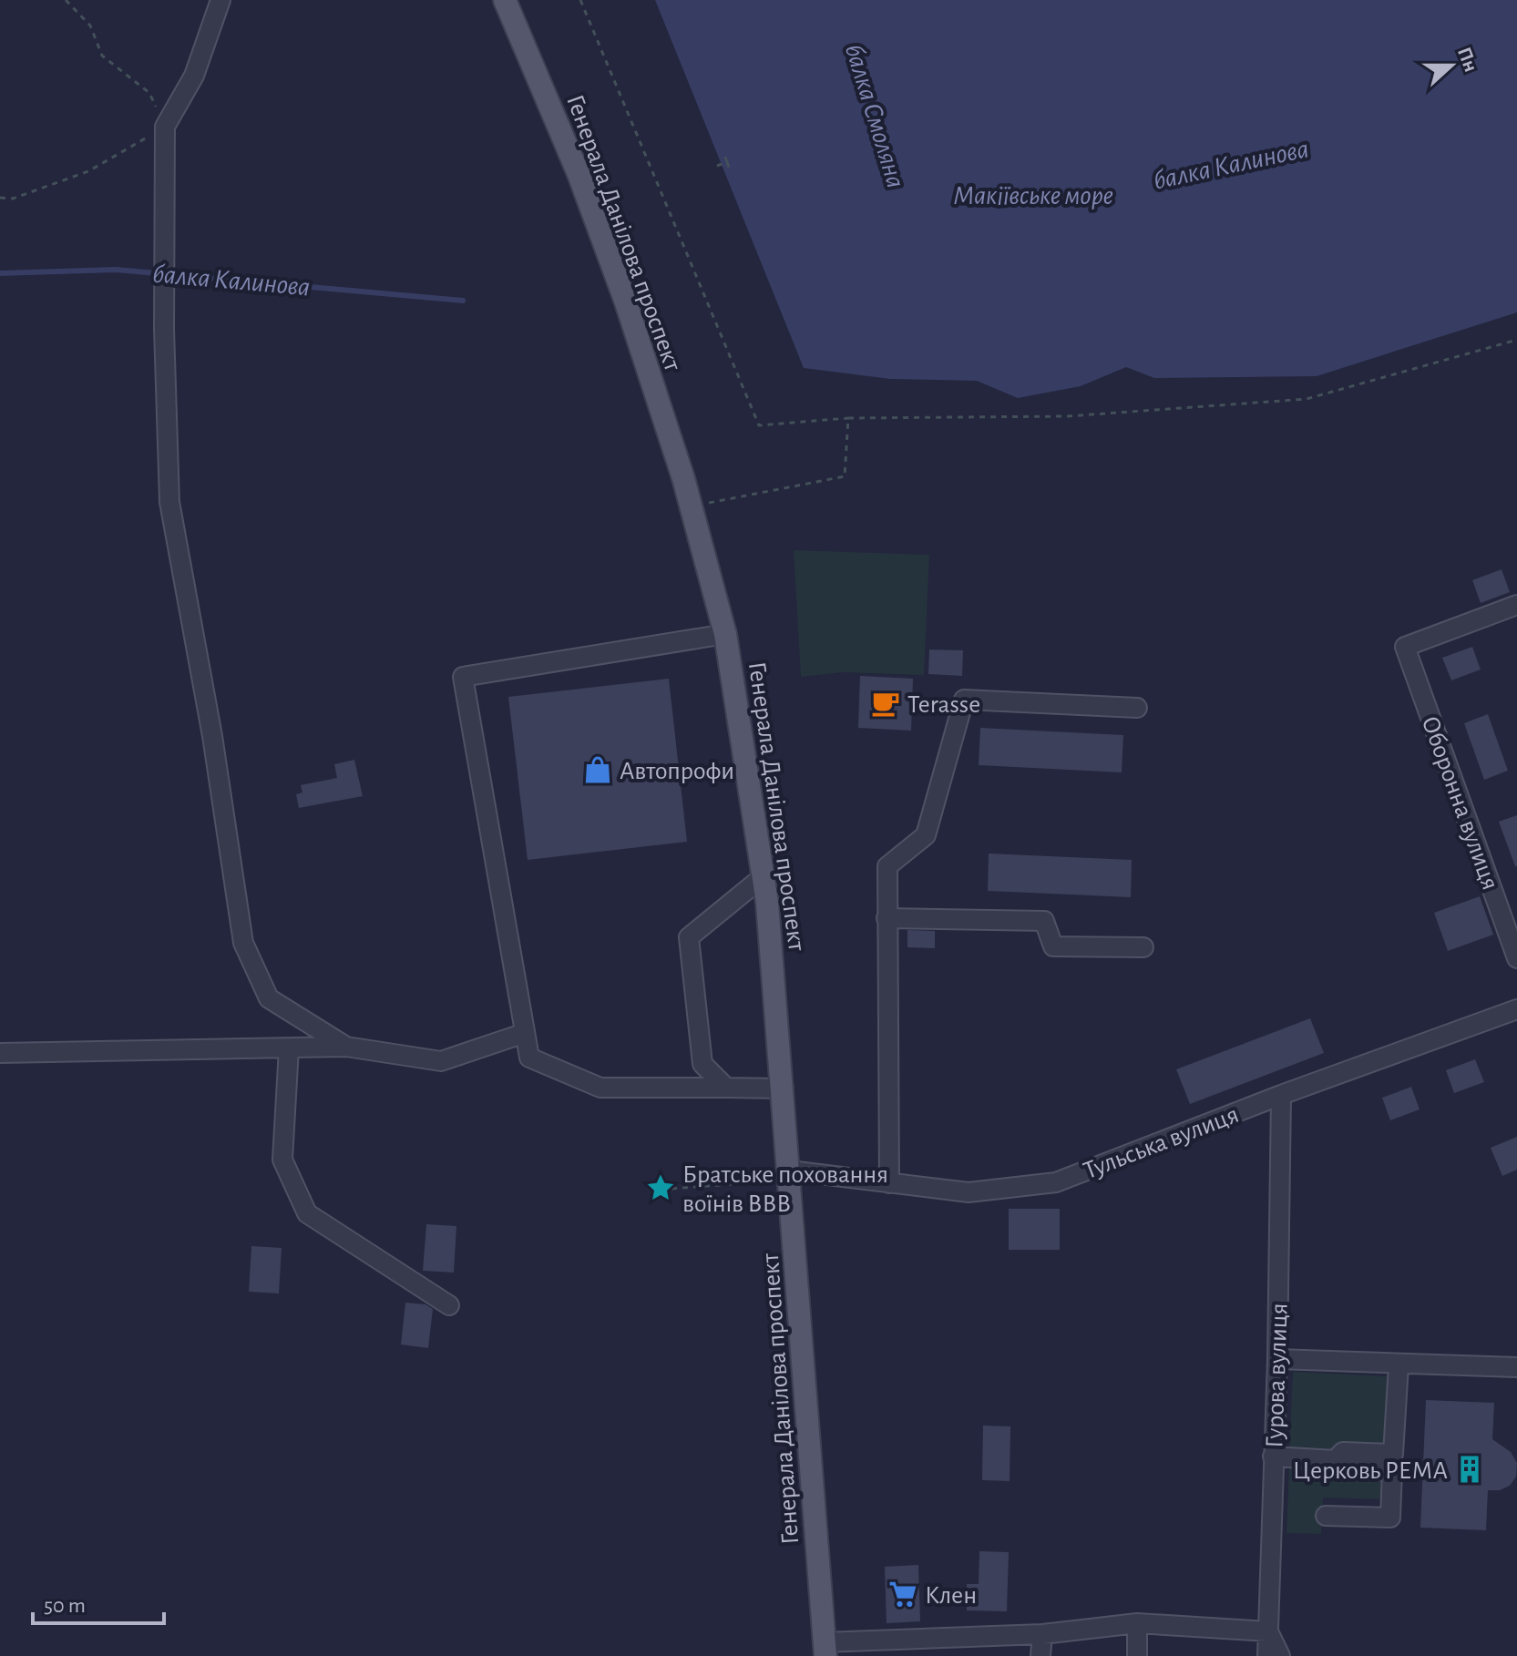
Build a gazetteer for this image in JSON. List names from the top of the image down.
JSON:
{
  "streets": {
    "main road": ["Генерала Данілова проспект"],
    "street": ["Оборонна вулиця", "Тульська вулиця", "Гурова вулиця"]
  },
  "crossings": [
    ["Генерала Данілова проспект", "Тульська вулиця"],
    ["Тульська вулиця", "Гурова вулиця"]
  ],
  "water": ["балка Смоляна", "балка Калинова", "Макіївське море"],
  "places": {
    "cafe": ["Terasse"],
    "shop": ["Автопрофи"],
    "place": ["Братське поховання воїнів ВВВ"],
    "building": ["Церковь РЕМА"],
    "supermarket": ["Клен"]
  },
  "scale_bar": "50 m",
  "north": "right"
}
